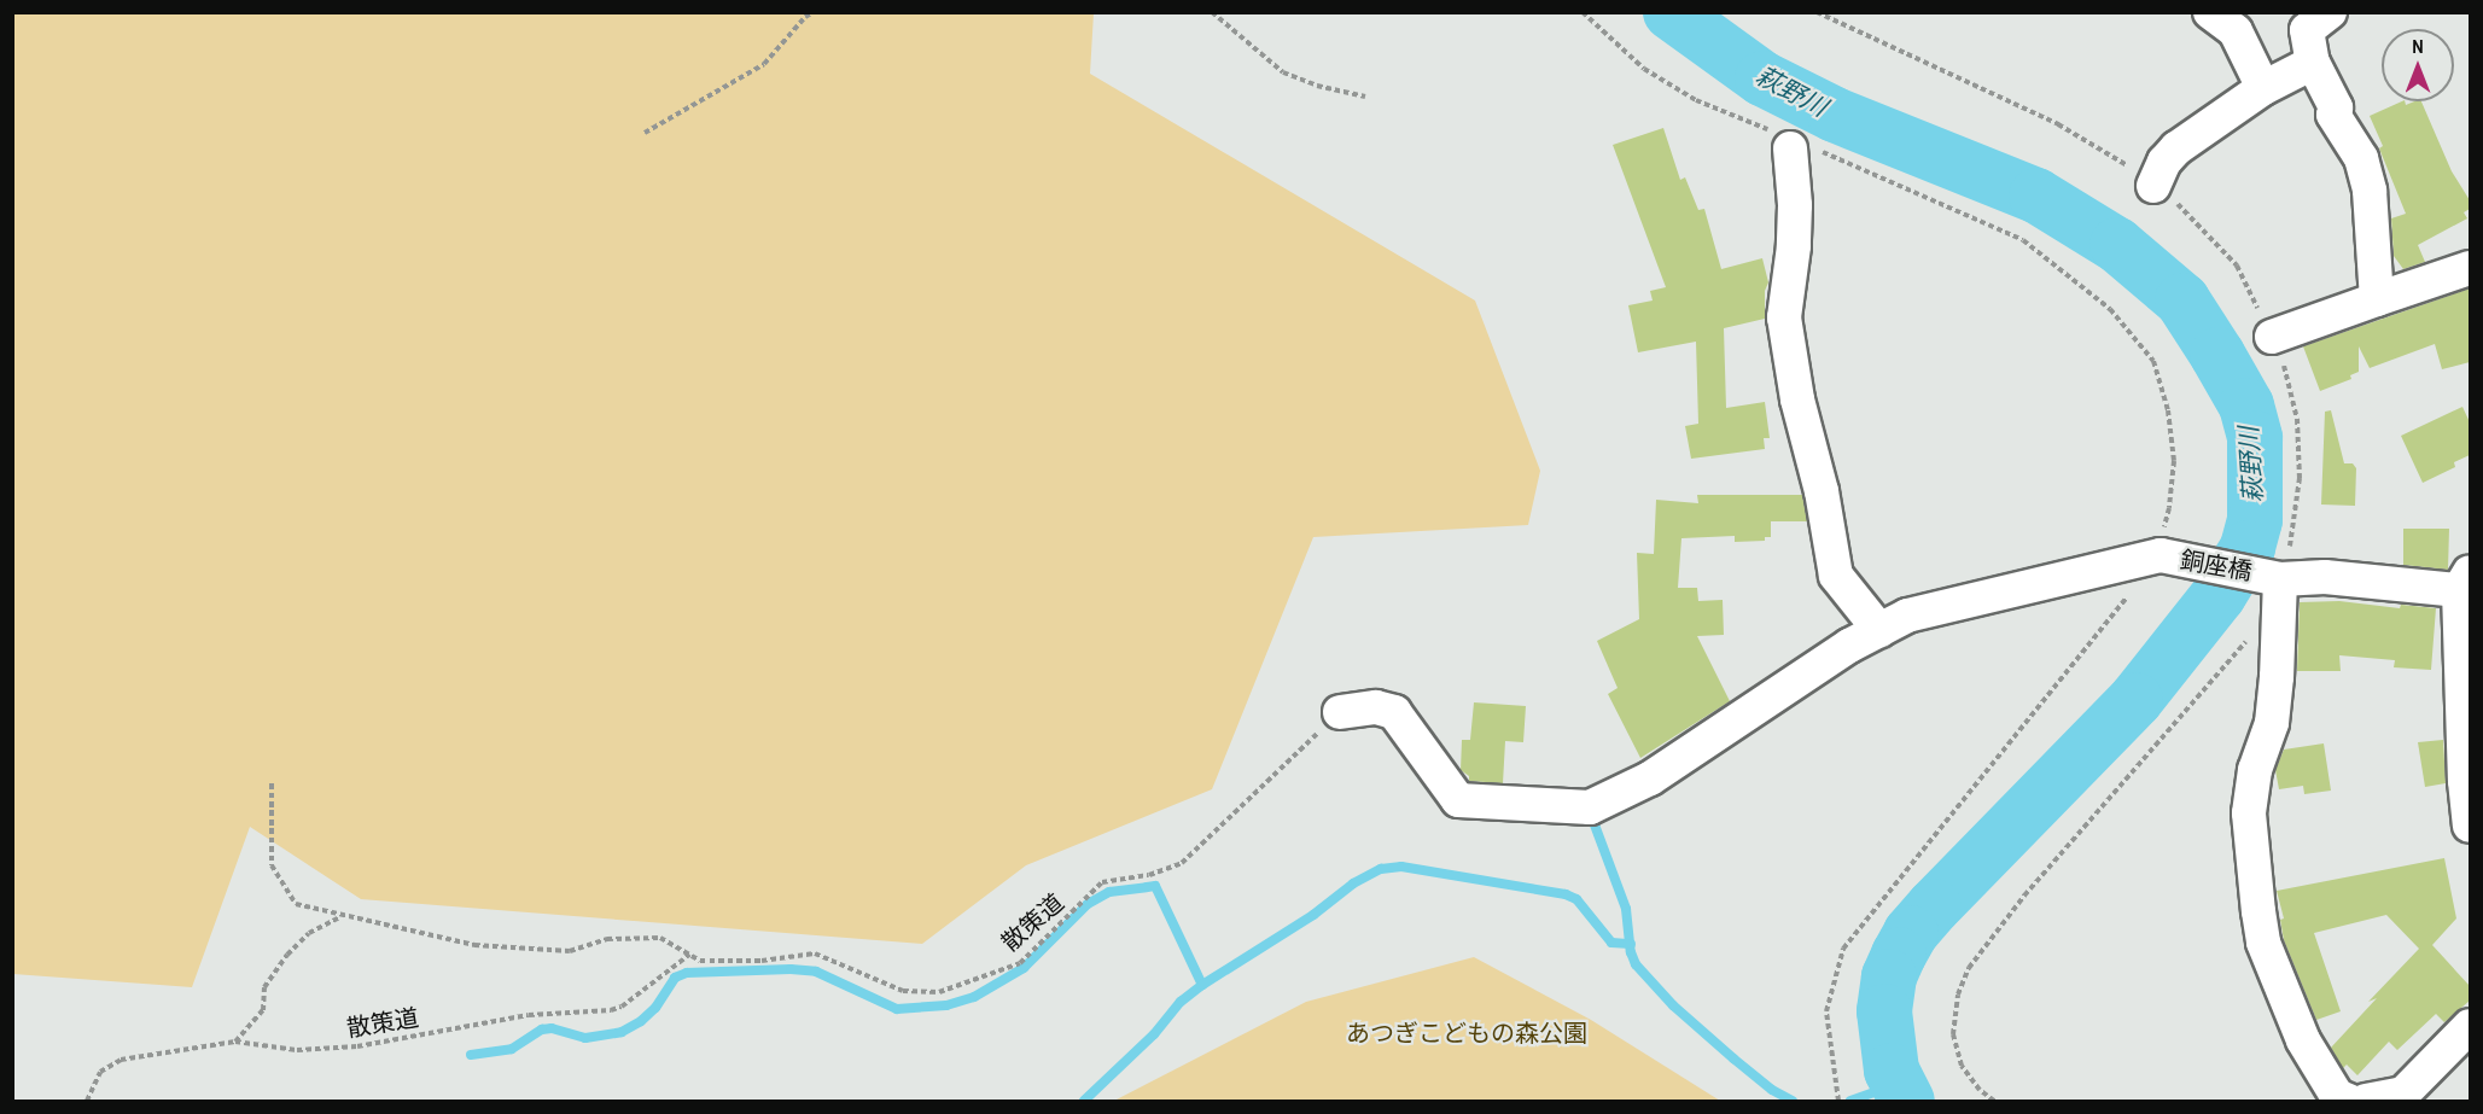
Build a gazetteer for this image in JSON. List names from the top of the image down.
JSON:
{
  "streets": {
    "street": ["銅座橋"],
    "path": ["散策道"]
  },
  "water": ["萩野川"],
  "parks": ["あつぎこどもの森公園"],
  "north": "top"
}
